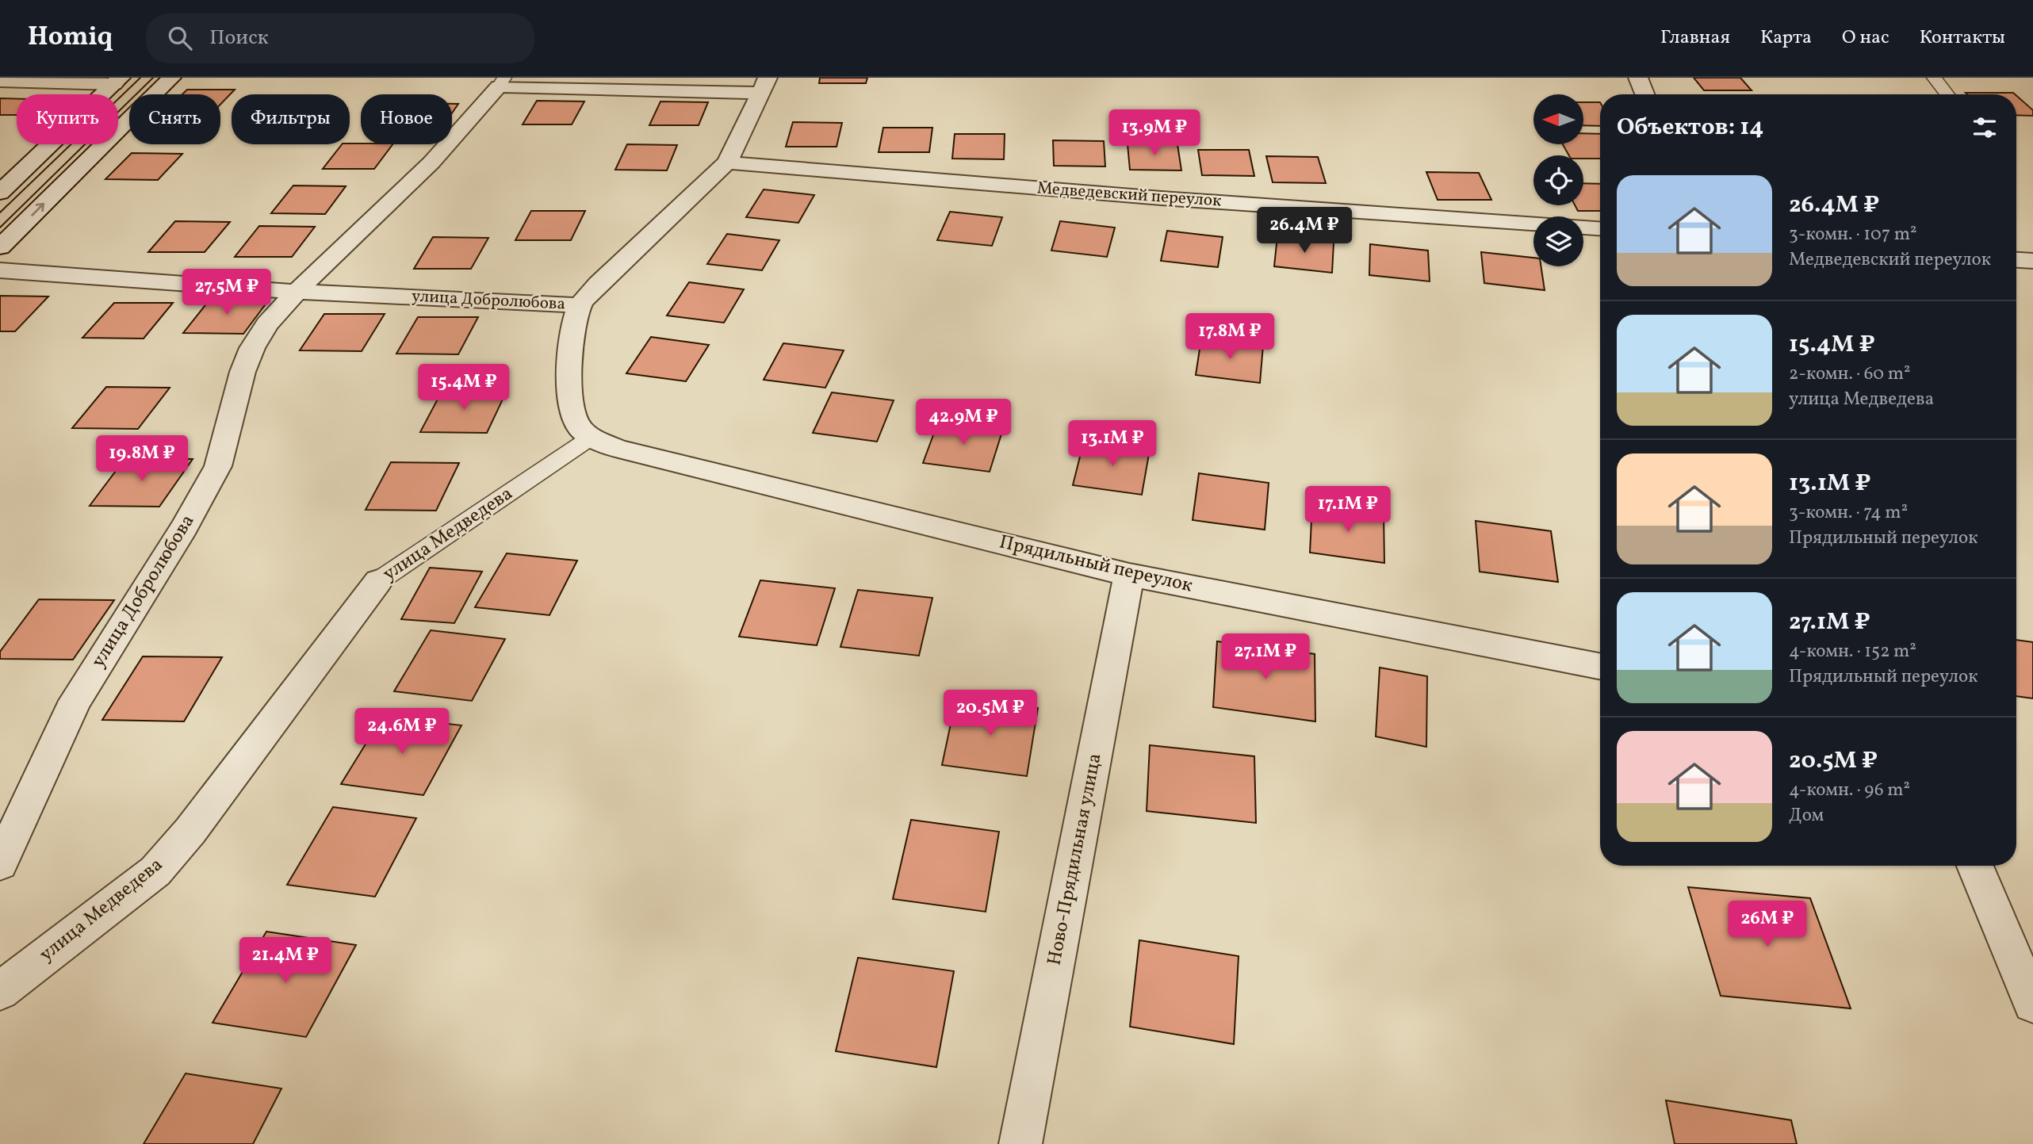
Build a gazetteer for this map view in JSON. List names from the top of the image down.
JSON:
{
  "streets": {
    "street": [
      "Медведевский переулок",
      "улица Добролюбова",
      "улица Медведева",
      "Прядильный переулок",
      "Ново-Прядильная улица"
    ]
  },
  "crossings": [
    ["улица Медведева", "Прядильный переулок"],
    ["Прядильный переулок", "Ново-Прядильная улица"]
  ],
  "north": "left",
  "page": {
    "header": "Homiq",
    "search": "Поиск",
    "nav": [
      "Главная",
      "Карта",
      "О нас",
      "Контакты"
    ],
    "chip": [
      "Купить",
      "Снять",
      "Фильтры",
      "Новое"
    ],
    "heading": "Объектов: 14",
    "price": [
      "13.9M ₽",
      "26.4M ₽",
      "27.5M ₽",
      "17.8M ₽",
      "15.4M ₽",
      "42.9M ₽",
      "13.1M ₽",
      "19.8M ₽",
      "17.1M ₽",
      "27.1M ₽",
      "20.5M ₽",
      "24.6M ₽",
      "26M ₽",
      "21.4M ₽"
    ],
    "list": [
      {
        "name": "26.4M ₽",
        "note": "3-комн. · 107 m² · Медведевский переулок"
      },
      {
        "name": "15.4M ₽",
        "note": "2-комн. · 60 m² · улица Медведева"
      },
      {
        "name": "13.1M ₽",
        "note": "3-комн. · 74 m² · Прядильный переулок"
      },
      {
        "name": "27.1M ₽",
        "note": "4-комн. · 152 m² · Прядильный переулок"
      },
      {
        "name": "20.5M ₽",
        "note": "4-комн. · 96 m² · Дом"
      }
    ]
  }
}
